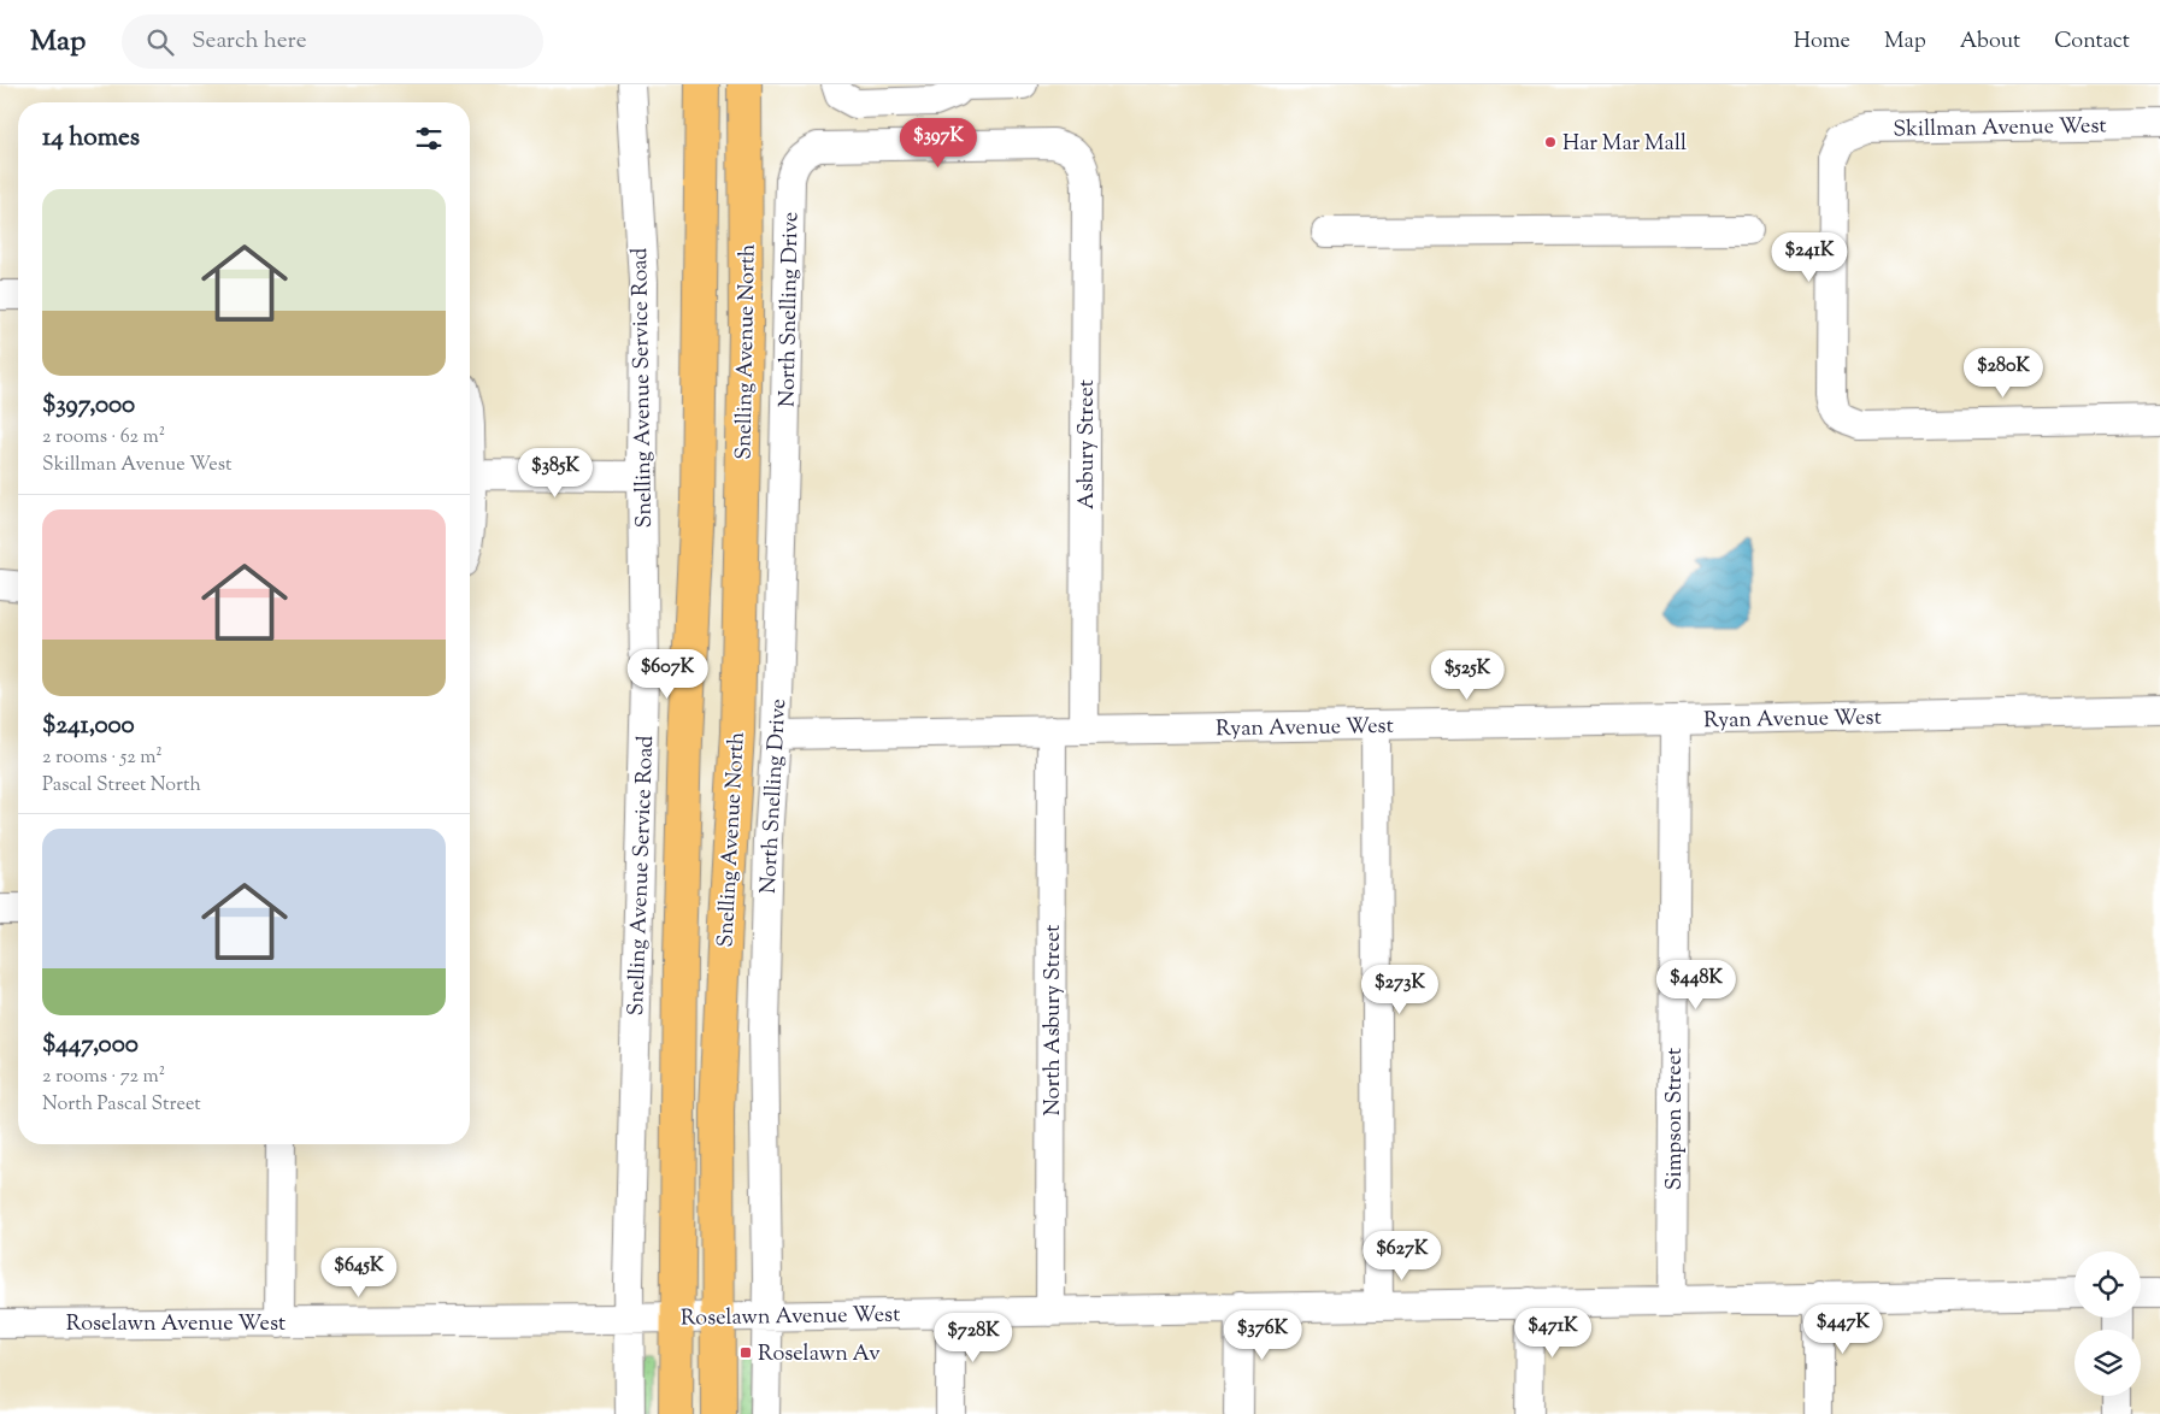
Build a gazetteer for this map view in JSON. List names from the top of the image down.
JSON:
{
  "streets": {
    "main road": ["Snelling Avenue North"],
    "street": [
      "Skillman Avenue West",
      "North Snelling Drive",
      "Snelling Avenue Service Road",
      "Asbury Street",
      "Ryan Avenue West",
      "North Asbury Street",
      "Simpson Street",
      "Roselawn Avenue West"
    ]
  },
  "crossings": [
    ["North Snelling Drive", "Asbury Street"],
    ["North Snelling Drive", "Ryan Avenue West"],
    ["North Snelling Drive", "Roselawn Avenue West"],
    ["Snelling Avenue North", "Roselawn Avenue West"],
    ["Snelling Avenue Service Road", "Roselawn Avenue West"],
    ["Asbury Street", "Ryan Avenue West"],
    ["Ryan Avenue West", "North Asbury Street"],
    ["Ryan Avenue West", "Simpson Street"],
    ["North Asbury Street", "Roselawn Avenue West"],
    ["Simpson Street", "Roselawn Avenue West"]
  ],
  "places": {
    "other": ["Har Mar Mall"],
    "transit": ["Roselawn Av"]
  },
  "page": {
    "header": "Map",
    "search": "Search here",
    "nav": [
      "Home",
      "Map",
      "About",
      "Contact"
    ],
    "heading": "14 homes",
    "price": [
      "$397K",
      "$241K",
      "$280K",
      "$385K",
      "$607K",
      "$525K",
      "$448K",
      "$273K",
      "$627K",
      "$645K",
      "$447K",
      "$471K",
      "$376K",
      "$728K"
    ],
    "list": [
      {
        "name": "$397,000",
        "note": "2 rooms · 62 m² · Skillman Avenue West"
      },
      {
        "name": "$241,000",
        "note": "2 rooms · 52 m² · Pascal Street North"
      },
      {
        "name": "$447,000",
        "note": "2 rooms · 72 m² · North Pascal Street"
      }
    ]
  }
}
